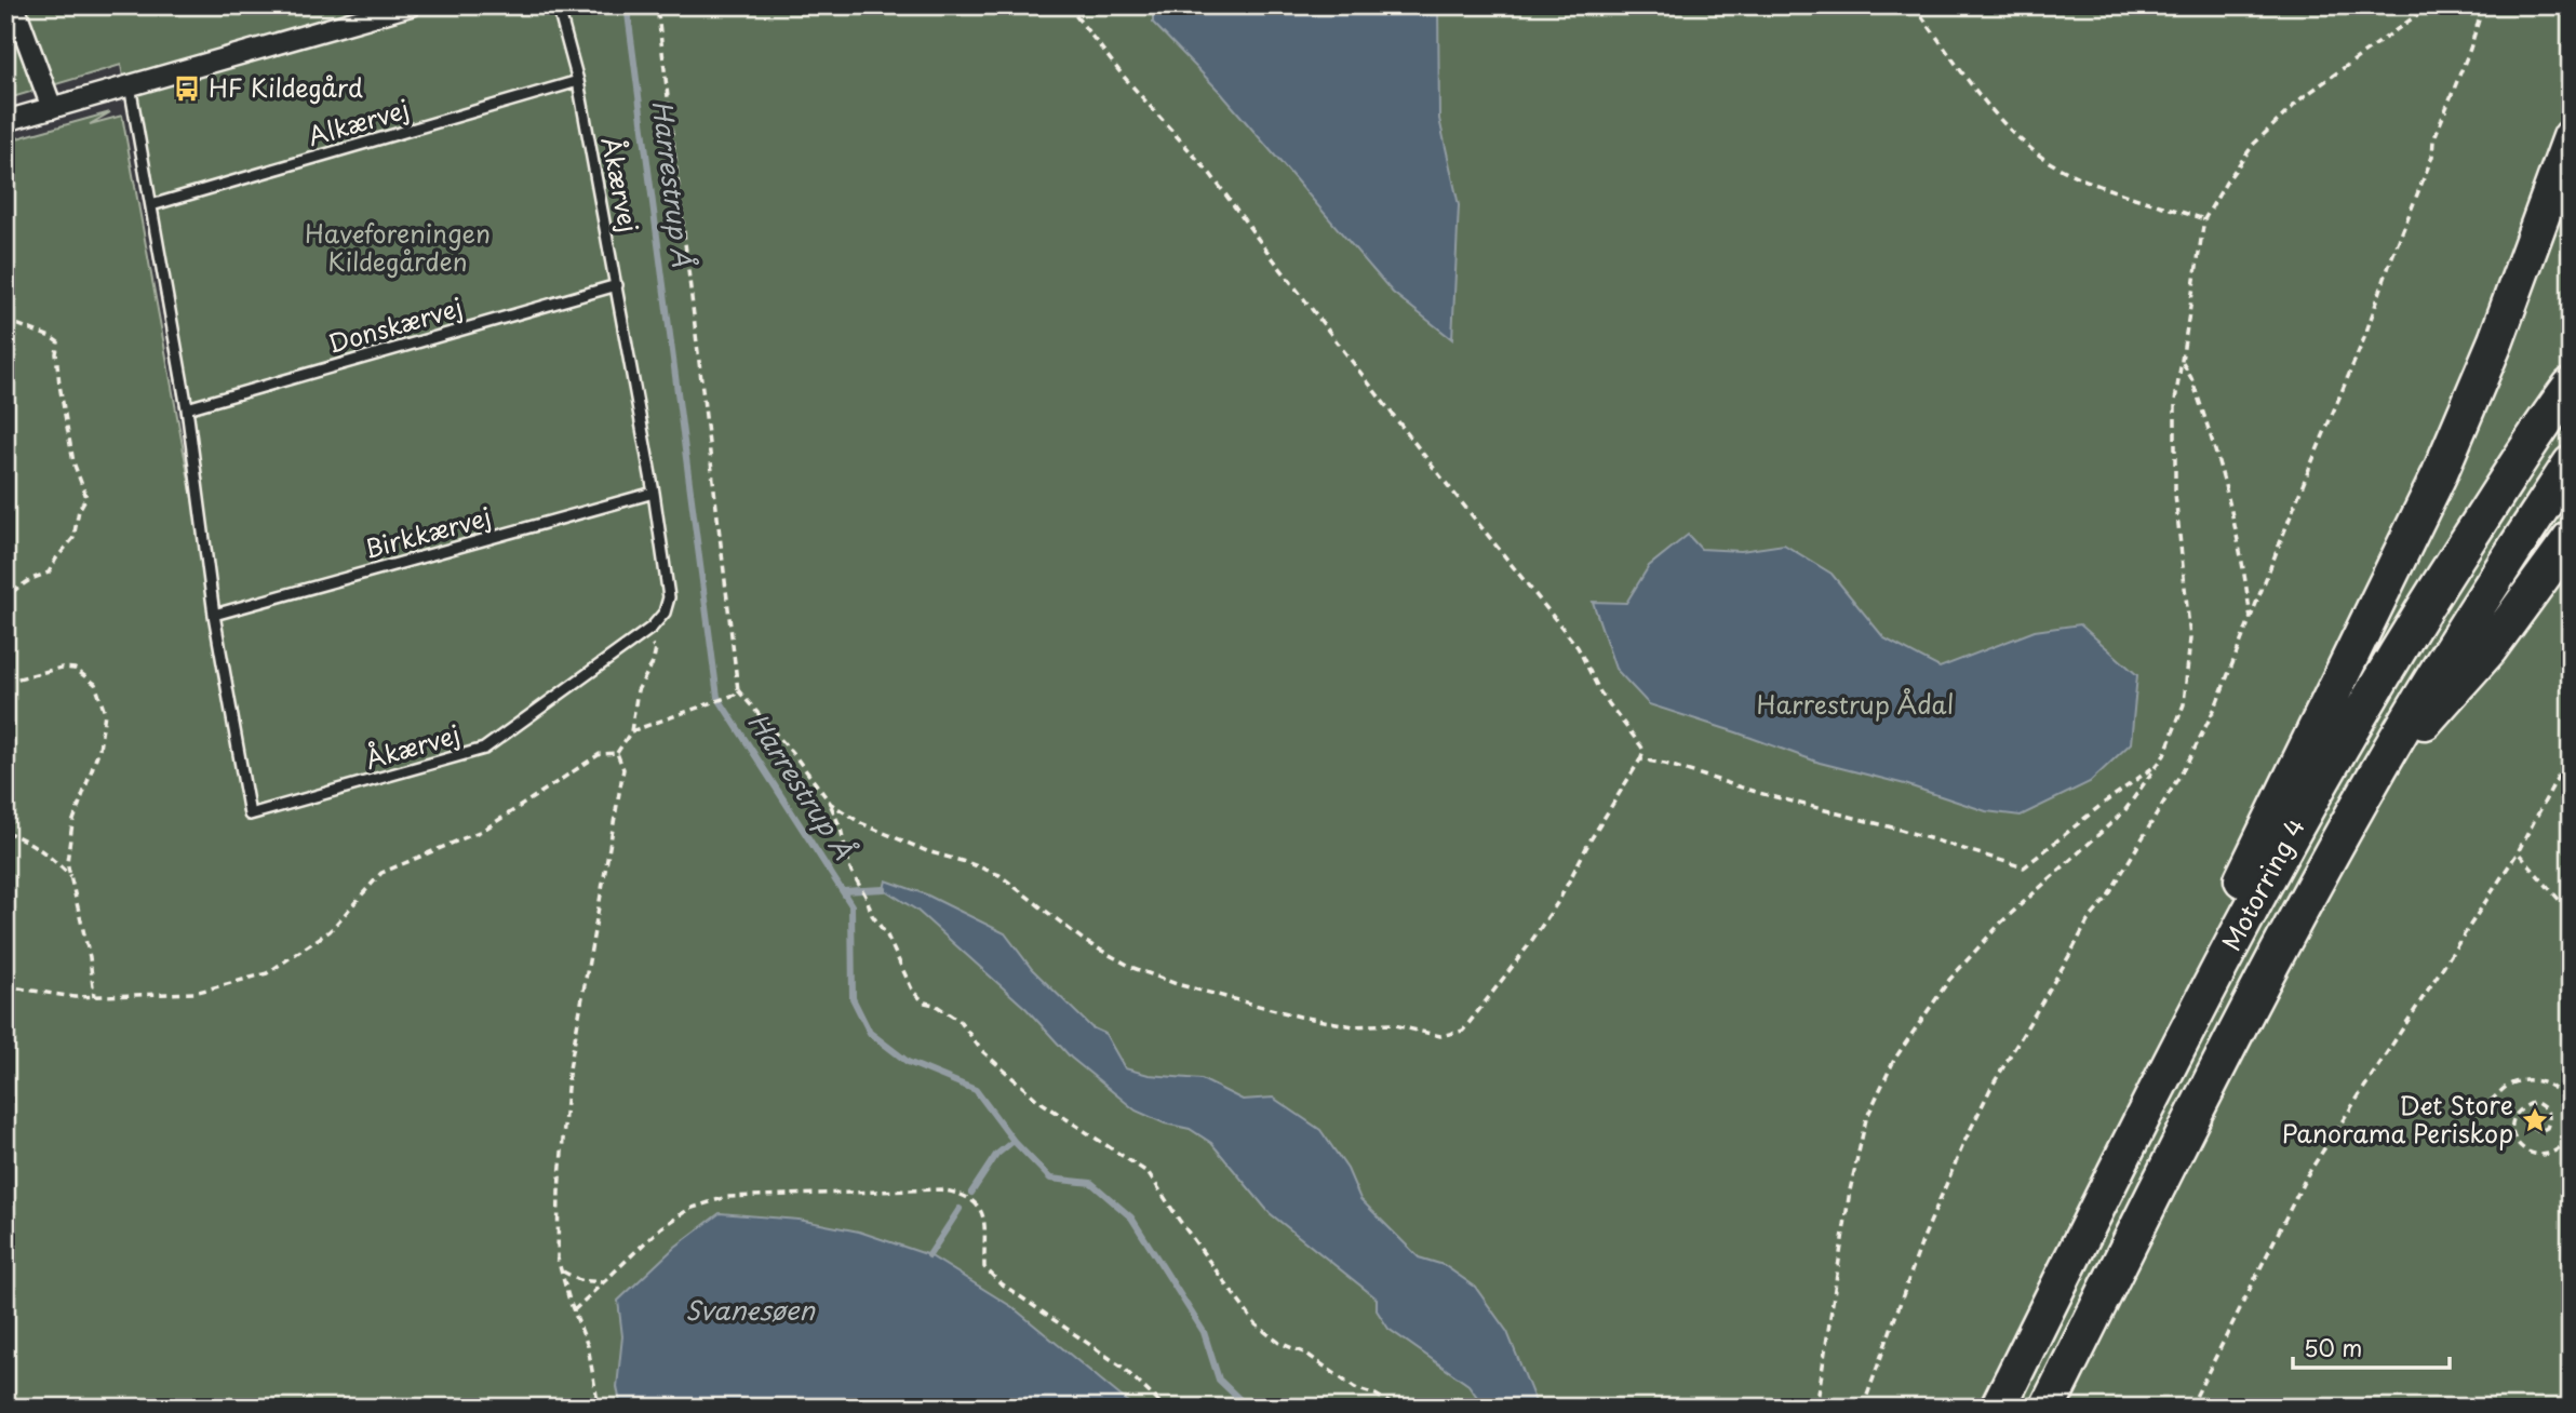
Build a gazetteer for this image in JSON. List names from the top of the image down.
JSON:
{
  "streets": {
    "highway": ["Motorring 4"],
    "lane": [
      "Alkærvej",
      "Åkærvej",
      "Donskærvej",
      "Birkkærvej"
    ]
  },
  "crossings": [
    ["Alkærvej", "Åkærvej"],
    ["Åkærvej", "Donskærvej"],
    ["Åkærvej", "Birkkærvej"]
  ],
  "water": ["Harrestrup Å", "Svanesøen"],
  "parks": ["Haveforeningen Kildegården", "Harrestrup Ådal"],
  "places": {
    "bus stop": ["HF Kildegård"],
    "place": ["Det Store Panorama Periskop"]
  },
  "scale_bar": "50 m"
}
